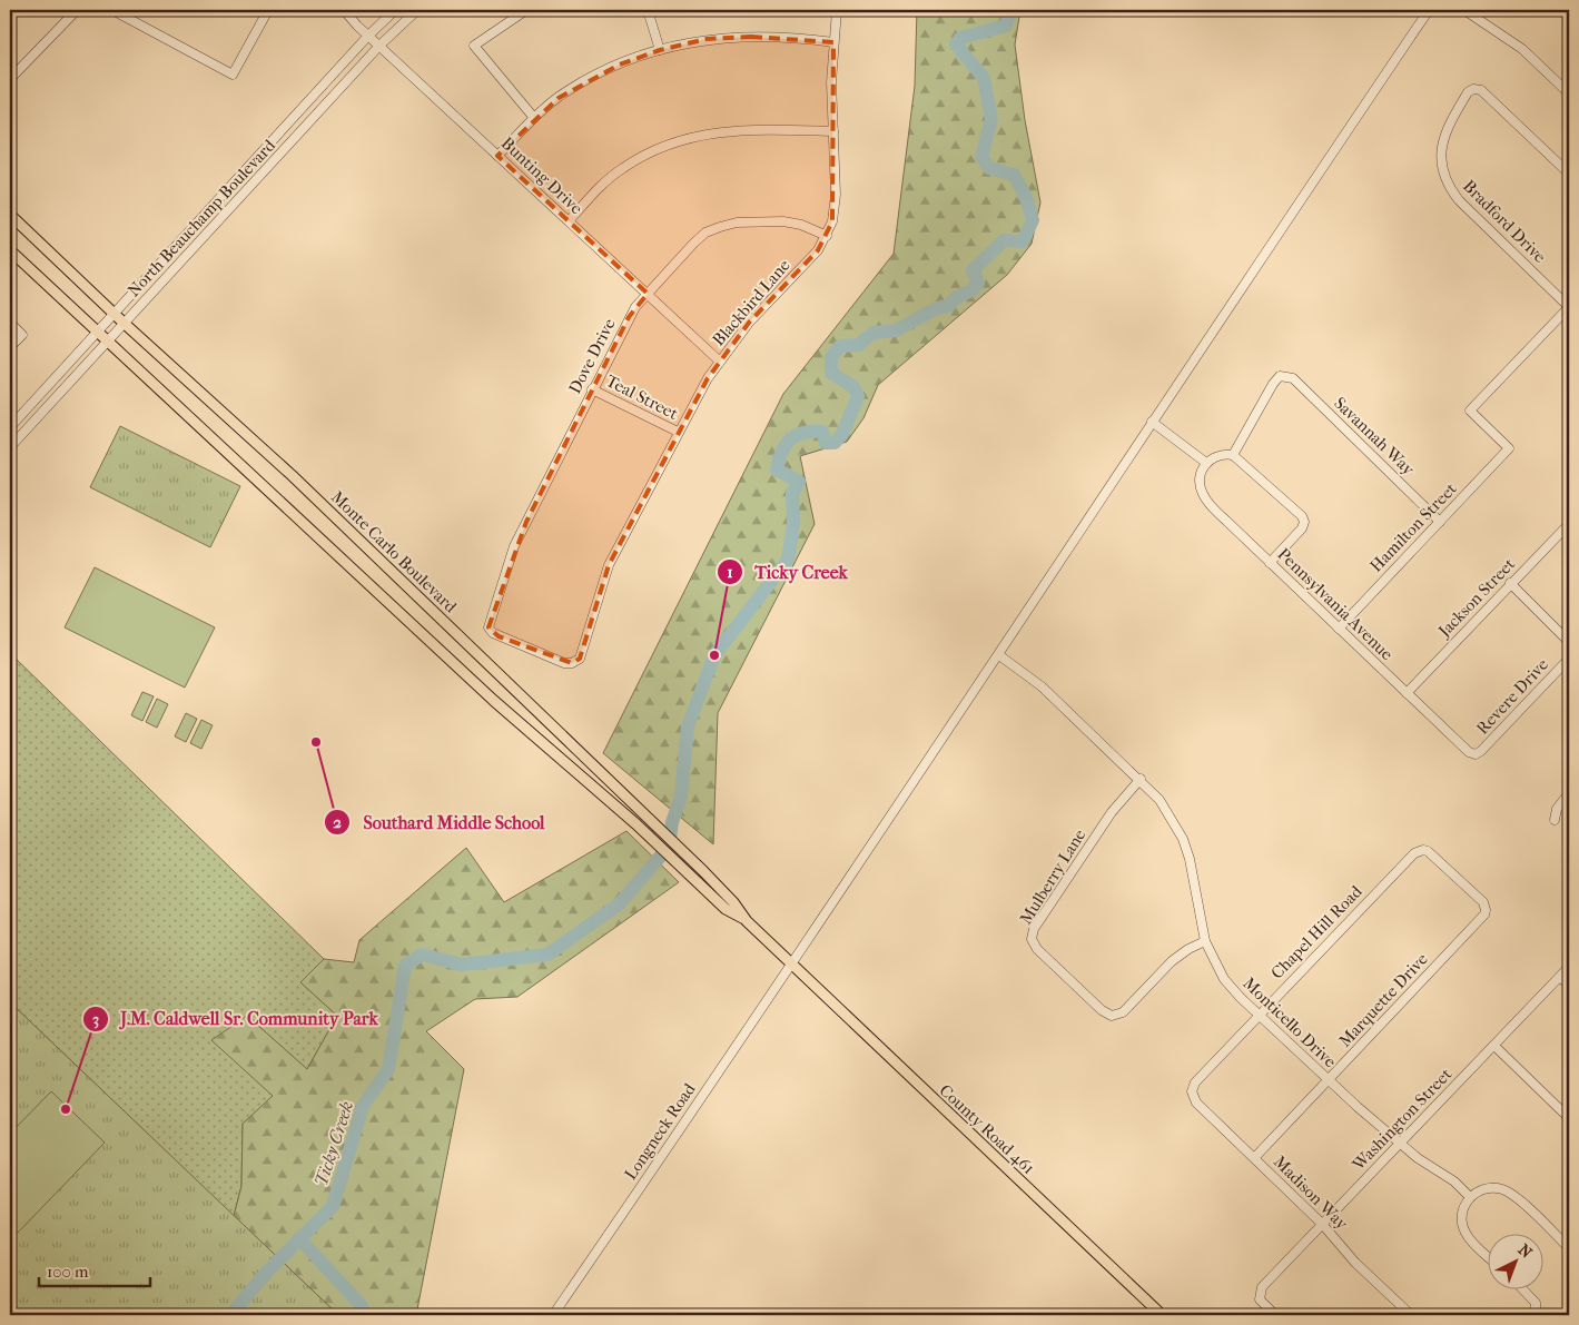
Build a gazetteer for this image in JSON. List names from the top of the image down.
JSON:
{
  "streets": {
    "main road": ["Monte Carlo Boulevard", "County Road 461"],
    "street": [
      "Bunting Drive",
      "North Beauchamp Boulevard",
      "Bradford Drive",
      "Blackbird Lane",
      "Dove Drive",
      "Teal Street",
      "Savannah Way",
      "Hamilton Street",
      "Jackson Street",
      "Pennsylvania Avenue",
      "Revere Drive",
      "Mulberry Lane",
      "Chapel Hill Road",
      "Marquette Drive",
      "Monticello Drive",
      "Washington Street",
      "Longneck Road",
      "Madison Way"
    ]
  },
  "crossings": [
    ["Bunting Drive", "North Beauchamp Boulevard"],
    ["Bunting Drive", "Blackbird Lane"],
    ["Bunting Drive", "Dove Drive"],
    ["North Beauchamp Boulevard", "Monte Carlo Boulevard"],
    ["Bradford Drive", "Hamilton Street"],
    ["Blackbird Lane", "Dove Drive"],
    ["Blackbird Lane", "Teal Street"],
    ["Dove Drive", "Teal Street"],
    ["Savannah Way", "Hamilton Street"],
    ["Hamilton Street", "Pennsylvania Avenue"],
    ["Monte Carlo Boulevard", "County Road 461"],
    ["Monte Carlo Boulevard", "Longneck Road"],
    ["Jackson Street", "Pennsylvania Avenue"],
    ["Pennsylvania Avenue", "Revere Drive"],
    ["Mulberry Lane", "Monticello Drive"],
    ["Chapel Hill Road", "Marquette Drive"],
    ["Chapel Hill Road", "Monticello Drive"],
    ["Chapel Hill Road", "Madison Way"],
    ["Marquette Drive", "Monticello Drive"],
    ["Marquette Drive", "Madison Way"],
    ["Monticello Drive", "Washington Street"],
    ["Monticello Drive", "Longneck Road"],
    ["Washington Street", "Madison Way"],
    ["County Road 461", "Longneck Road"]
  ],
  "water": ["Ticky Creek"],
  "places": ["Ticky Creek", "Southard Middle School", "J.M. Caldwell Sr. Community Park"],
  "scale_bar": "100 m",
  "north": "top right"
}
